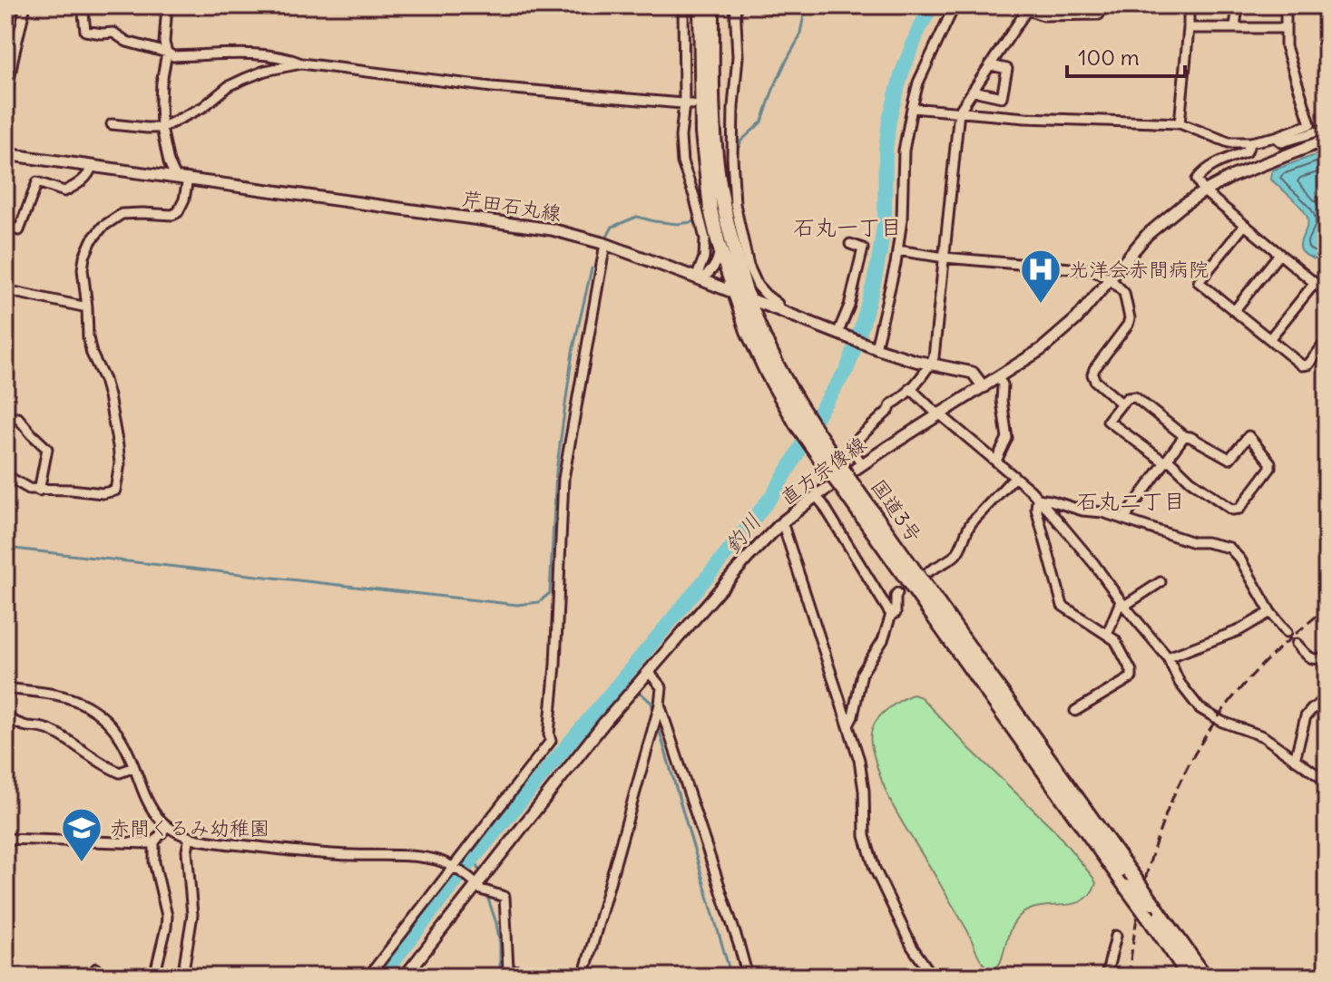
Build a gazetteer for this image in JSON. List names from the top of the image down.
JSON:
{
  "streets": {
    "highway": ["国道3号"],
    "main road": ["芹田石丸線", "直方宗像線"]
  },
  "crossings": [
    ["芹田石丸線", "直方宗像線"],
    ["芹田石丸線", "国道3号"]
  ],
  "districts": ["石丸一丁目", "石丸二丁目"],
  "water": ["釣川"],
  "places": {
    "hospital": ["光洋会赤間病院"],
    "school or university": ["赤間くるみ幼稚園"]
  },
  "scale_bar": "100 m"
}
